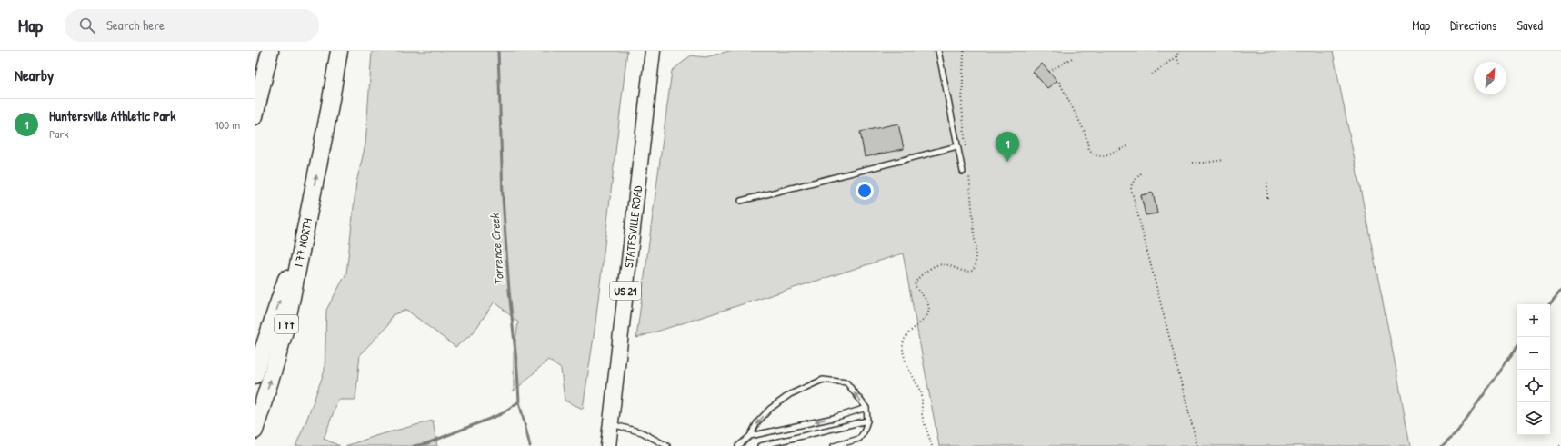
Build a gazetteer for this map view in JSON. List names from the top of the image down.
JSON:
{
  "streets": {
    "highway": ["I 77 NORTH", "I 77"],
    "main road": ["STATESVILLE ROAD", "US 21"]
  },
  "crossings": [
    ["I 77 NORTH", "I 77"]
  ],
  "water": ["Torrence Creek"],
  "north": "top right",
  "page": {
    "header": "Map",
    "search": "Search here",
    "nav": ["Map", "Directions", "Saved"],
    "heading": "Nearby",
    "list": [
      {
        "mark": "1",
        "name": "Huntersville Athletic Park",
        "note": "Park",
        "value": "100 m"
      }
    ],
    "pins": "1",
    "map_buttons": ["+", "−"]
  }
}
